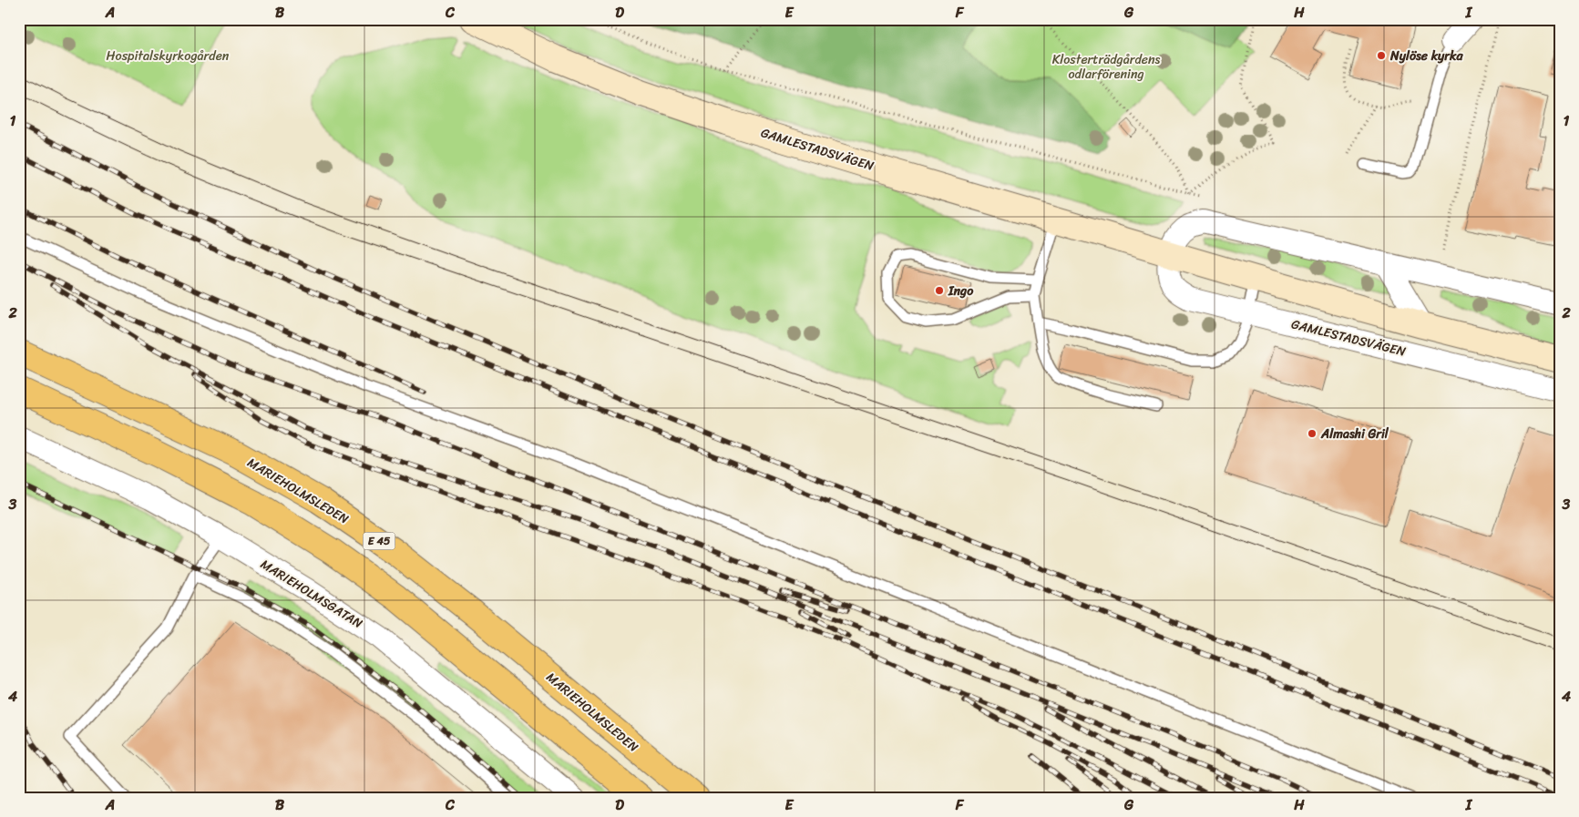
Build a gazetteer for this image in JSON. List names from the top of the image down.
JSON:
{
  "streets": {
    "highway": ["MARIEHOLMSLEDEN", "E 45"],
    "street": ["GAMLESTADSVÄGEN", "MARIEHOLMSGATAN"]
  },
  "parks": ["Hospitalskyrkogården", "Klosterträdgårdens odlarförening"],
  "places": ["Nylöse kyrka", "Ingo", "Almashi Gril"],
  "grid": {
    "columns": [
      "A",
      "B",
      "C",
      "D",
      "E",
      "F",
      "G",
      "H",
      "I"
    ],
    "rows": [
      "1",
      "2",
      "3",
      "4"
    ]
  }
}
